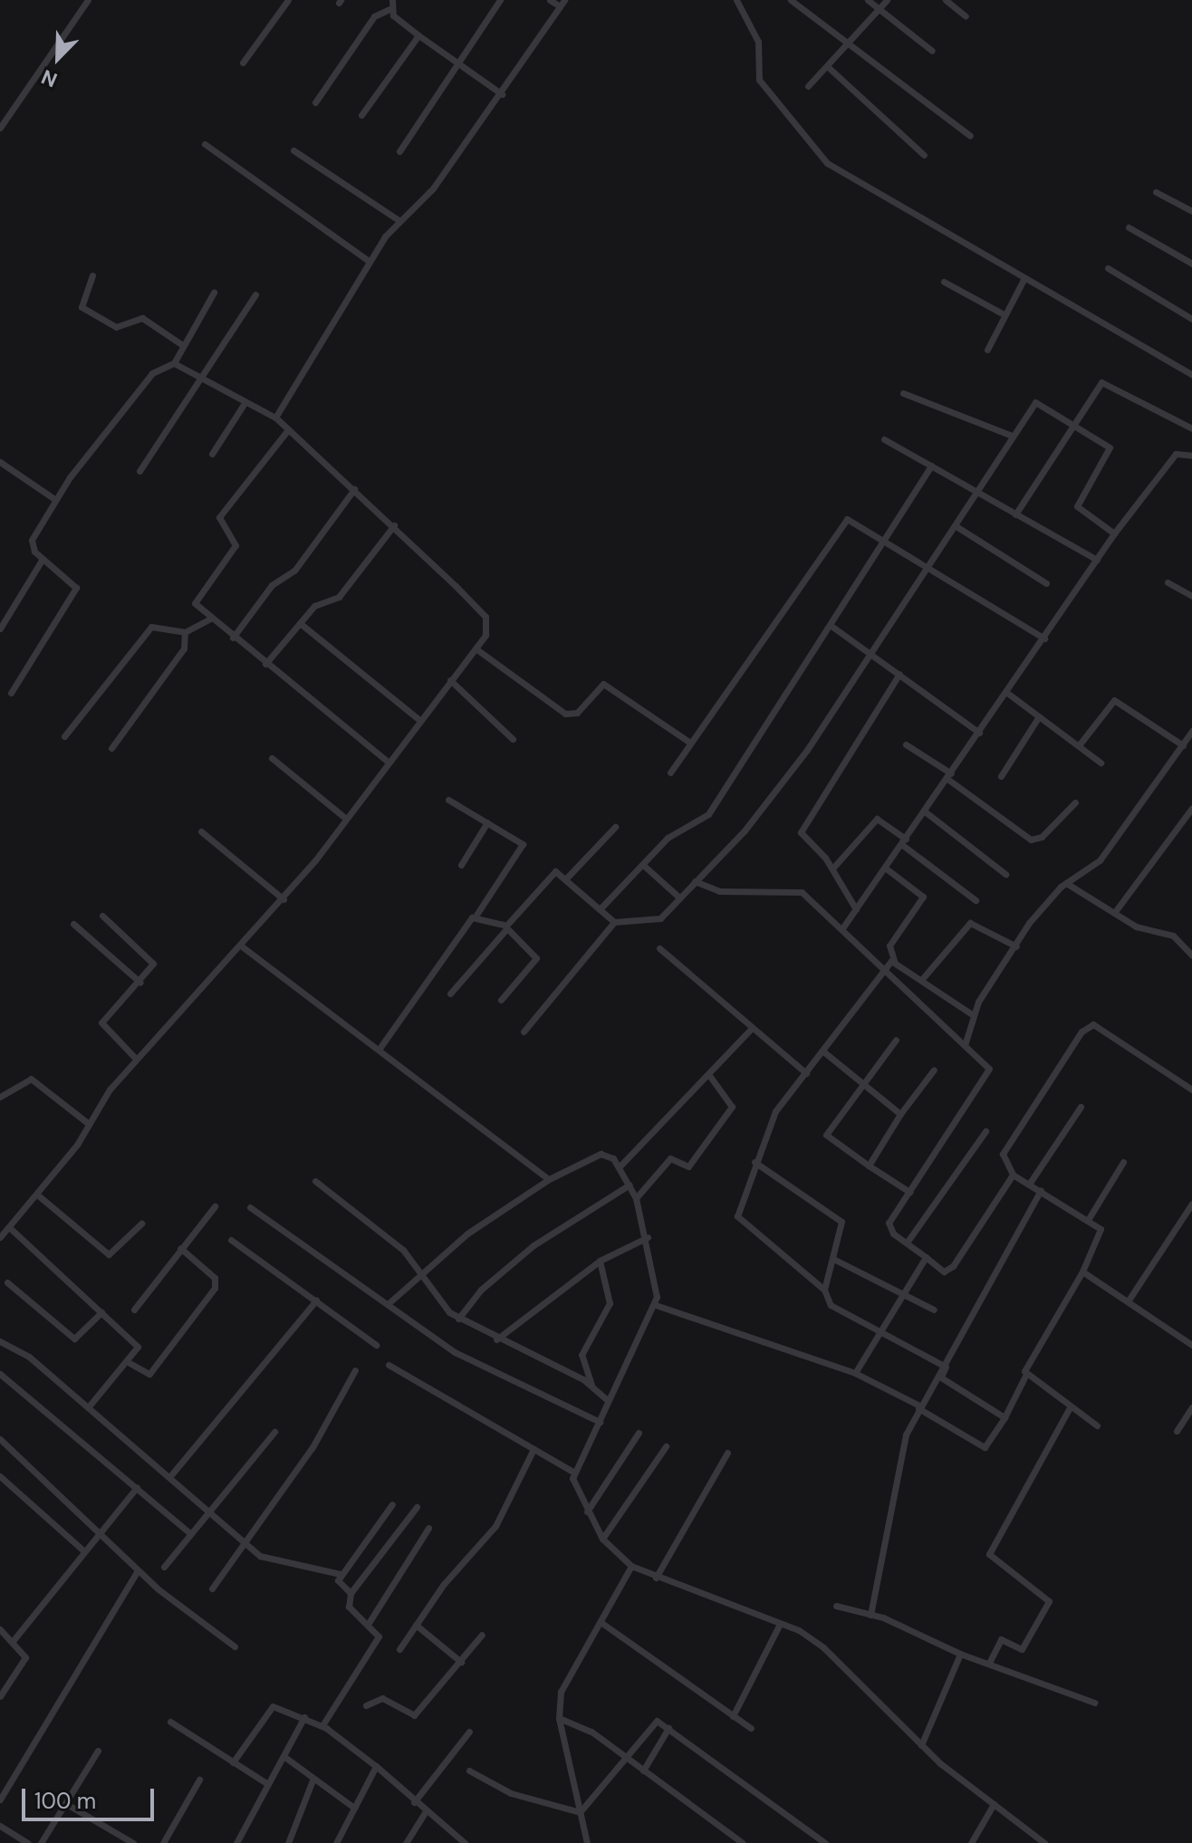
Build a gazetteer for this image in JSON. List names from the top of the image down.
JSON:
{
  "scale_bar": "100 m",
  "north": "bottom left"
}
